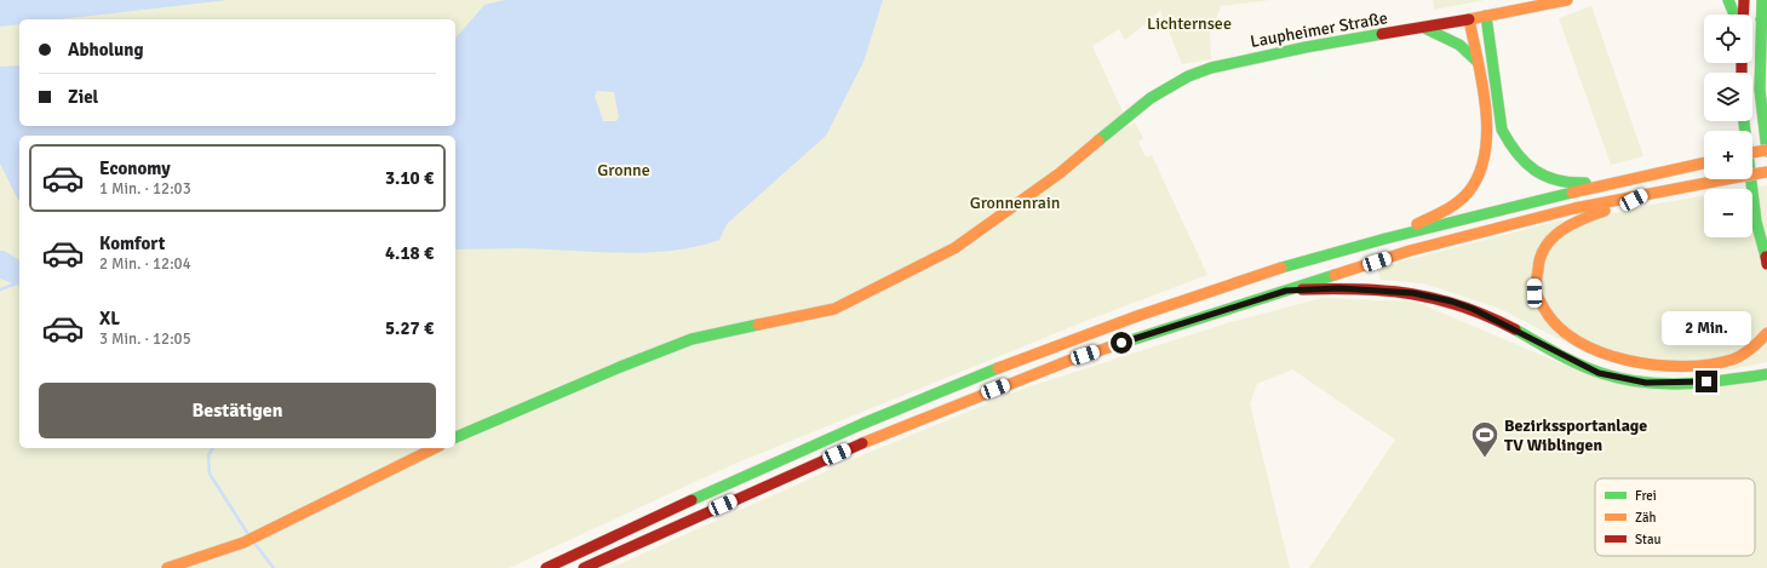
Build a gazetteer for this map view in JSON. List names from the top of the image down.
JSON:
{
  "streets": {
    "main road": ["Laupheimer Straße"]
  },
  "parks": ["Lichternsee", "Gronne", "Gronnenrain"],
  "places": {
    "sports": ["Bezirkssportanlage TV Wiblingen"]
  },
  "legend": ["Frei", "Zäh", "Stau"],
  "page": {
    "map_buttons": ["+", "−"],
    "banner": ["Abholung", "Ziel"],
    "list": [
      {
        "name": "Economy",
        "note": "1 Min. · 12:03",
        "value": "3.10 €"
      },
      {
        "name": "Komfort",
        "note": "2 Min. · 12:04",
        "value": "4.18 €"
      },
      {
        "name": "XL",
        "note": "3 Min. · 12:05",
        "value": "5.27 €"
      }
    ],
    "bubble": "2 Min.",
    "buttons": "Bestätigen"
  }
}
